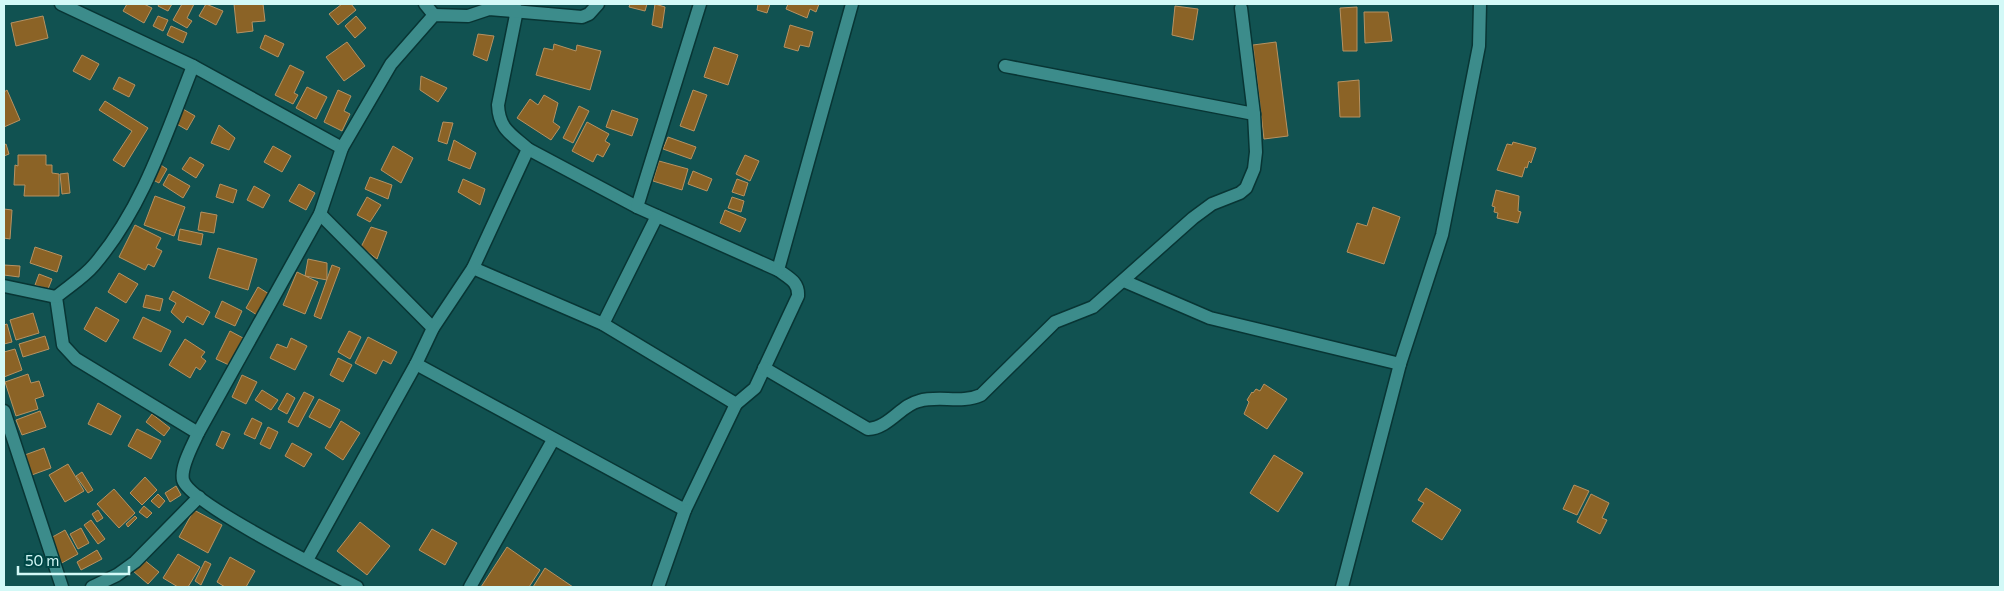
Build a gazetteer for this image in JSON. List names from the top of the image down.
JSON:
{
  "scale_bar": "50 m"
}
